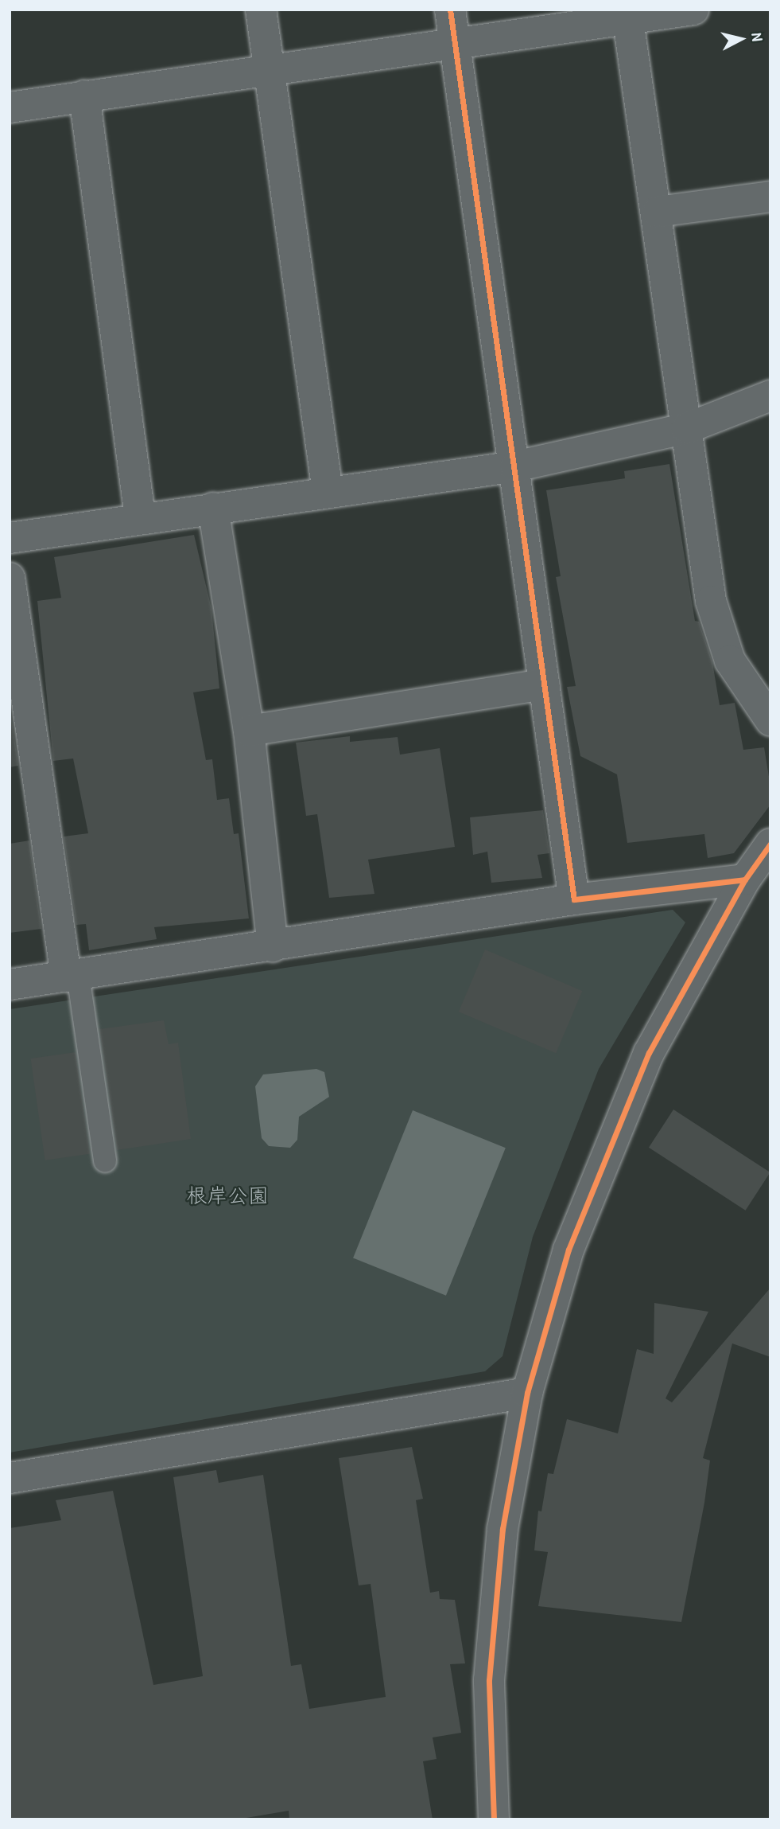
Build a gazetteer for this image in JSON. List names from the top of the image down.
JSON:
{
  "parks": ["根岸公園"],
  "north": "right"
}
